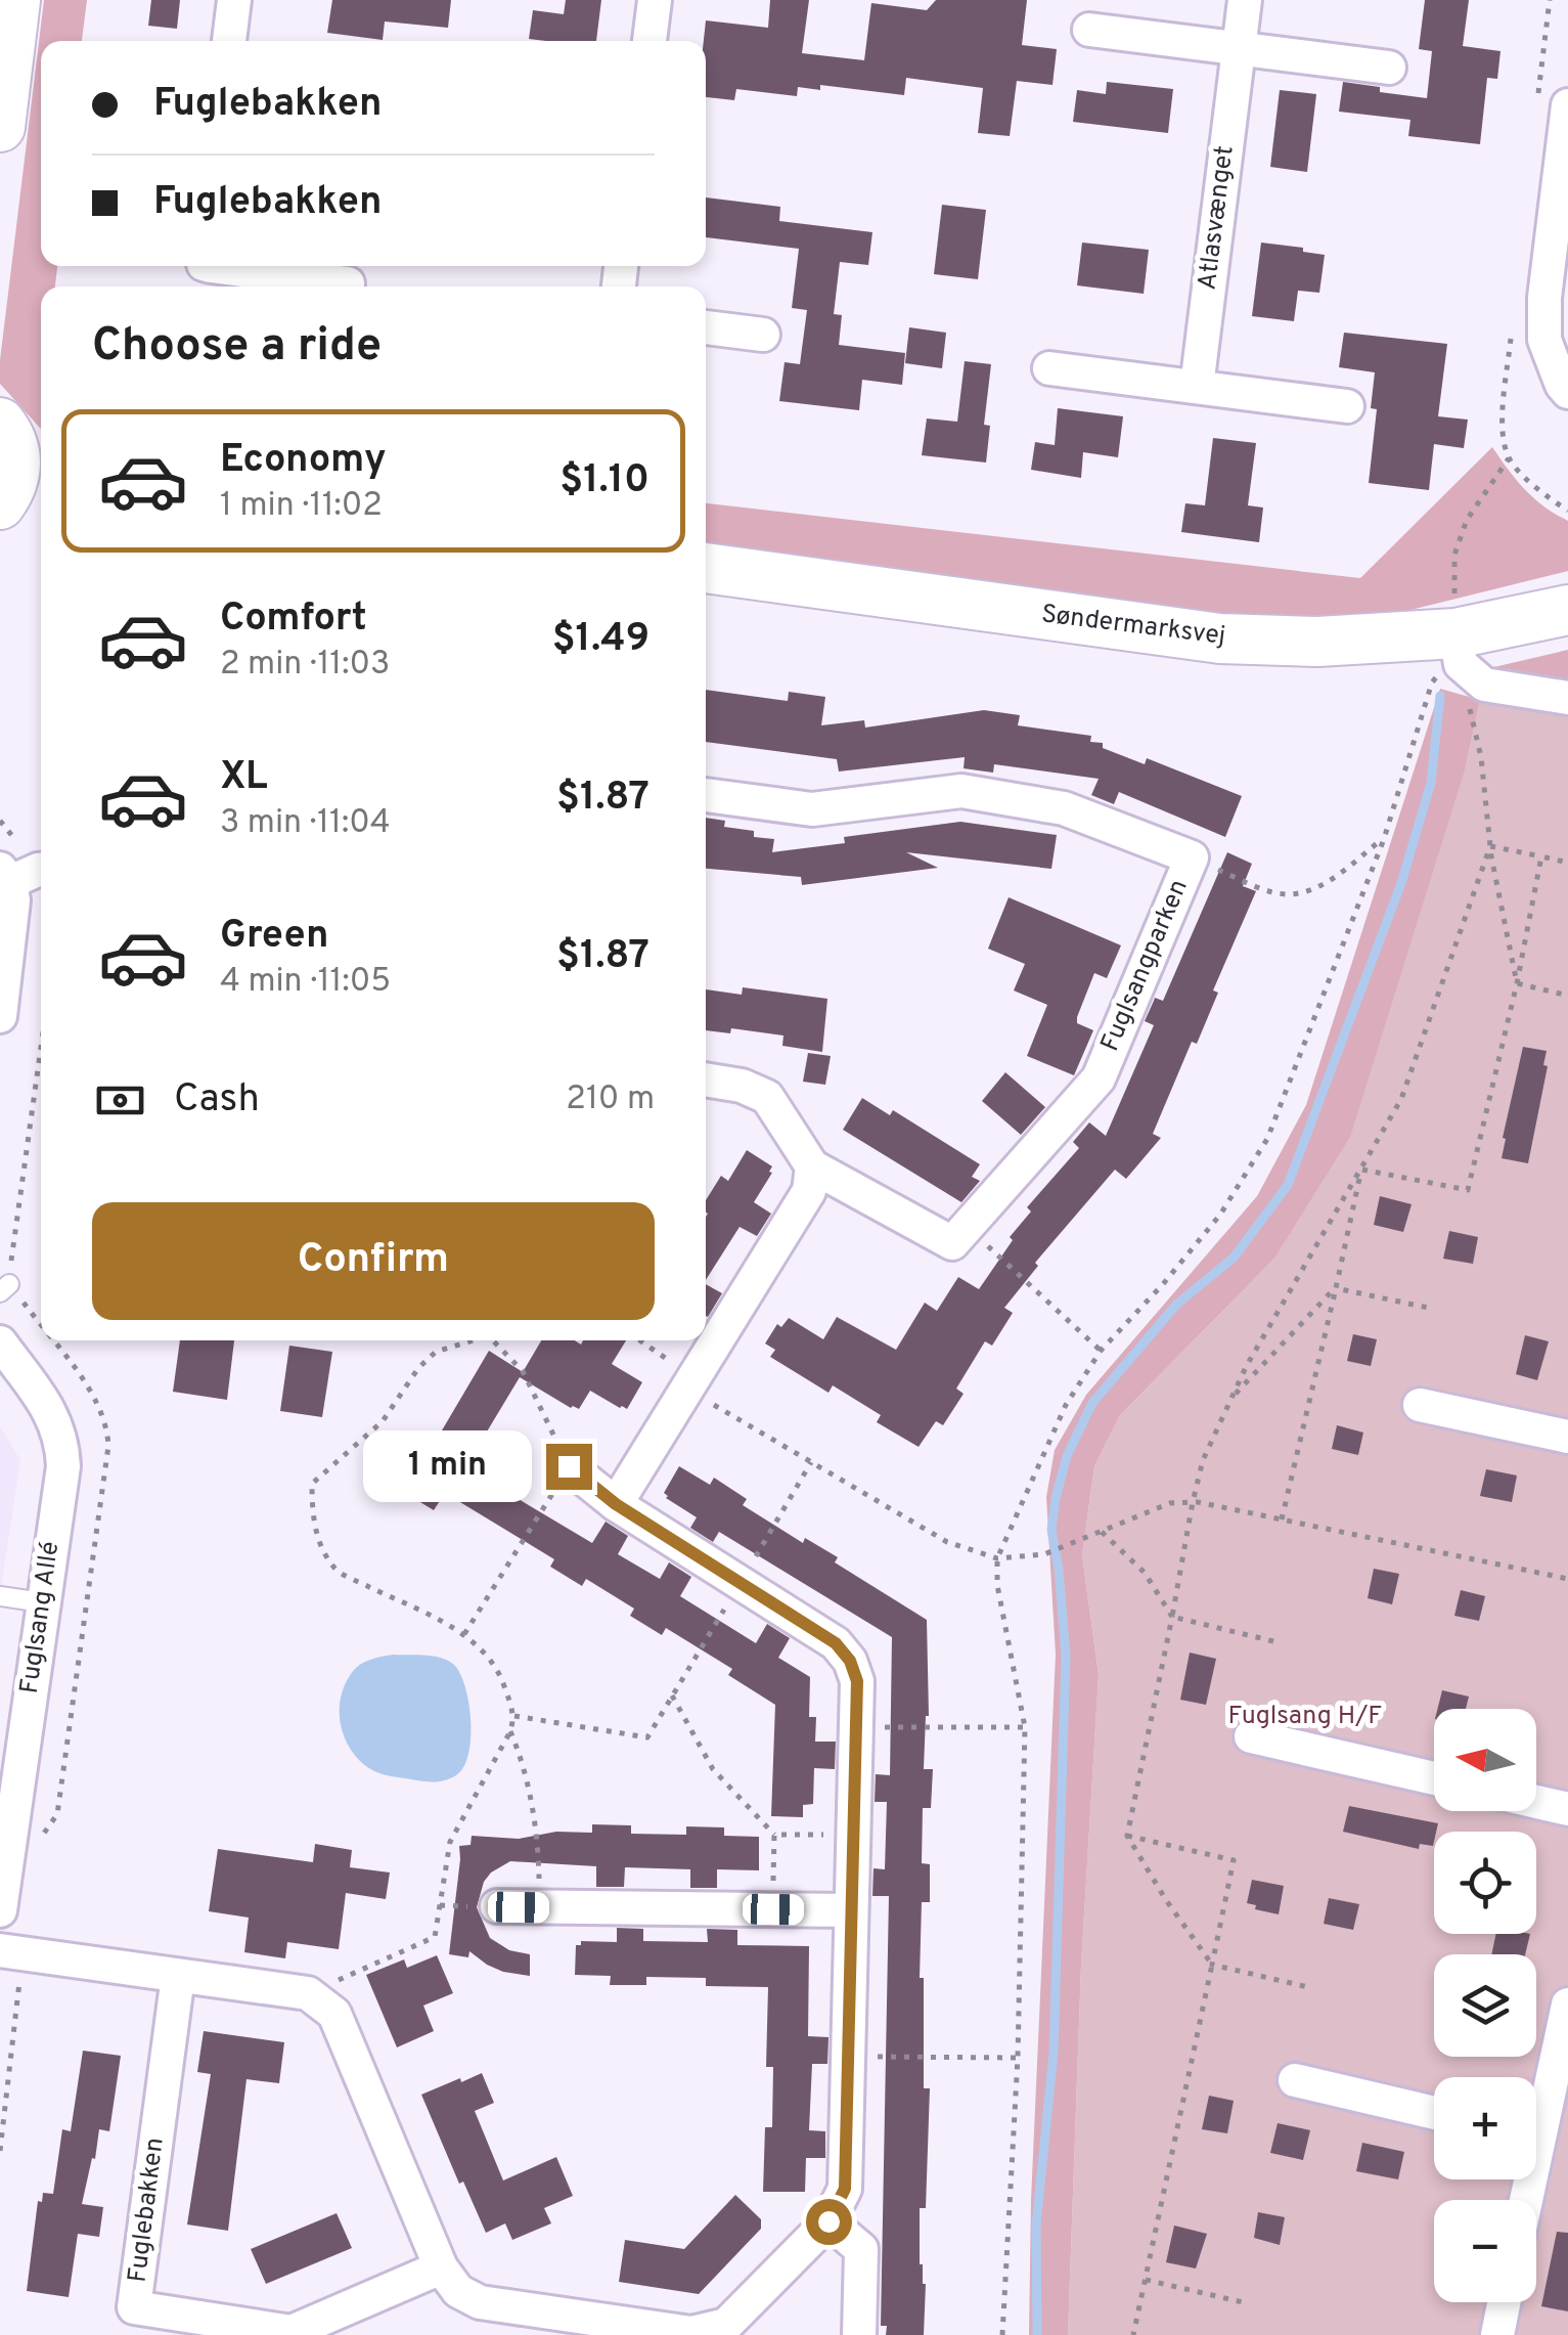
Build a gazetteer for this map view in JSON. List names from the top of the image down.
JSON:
{
  "streets": {
    "street": [
      "Atlasvænget",
      "Søndermarksvej",
      "Fuglsangparken",
      "Fuglsang Allé",
      "Fuglebakken"
    ]
  },
  "parks": ["Fuglsang H/F"],
  "north": "left",
  "page": {
    "banner": ["Fuglebakken", "Fuglebakken"],
    "heading": "Choose a ride",
    "list": [
      {
        "name": "Economy",
        "note": "1 min · 11:02",
        "value": "$1.10"
      },
      {
        "name": "Comfort",
        "note": "2 min · 11:03",
        "value": "$1.49"
      },
      {
        "name": "XL",
        "note": "3 min · 11:04",
        "value": "$1.87"
      },
      {
        "name": "Green",
        "note": "4 min · 11:05",
        "value": "$1.87"
      }
    ],
    "pay": ["Cash", "210 m"],
    "buttons": "Confirm",
    "bubble": "1 min",
    "map_buttons": ["+", "−"]
  }
}
